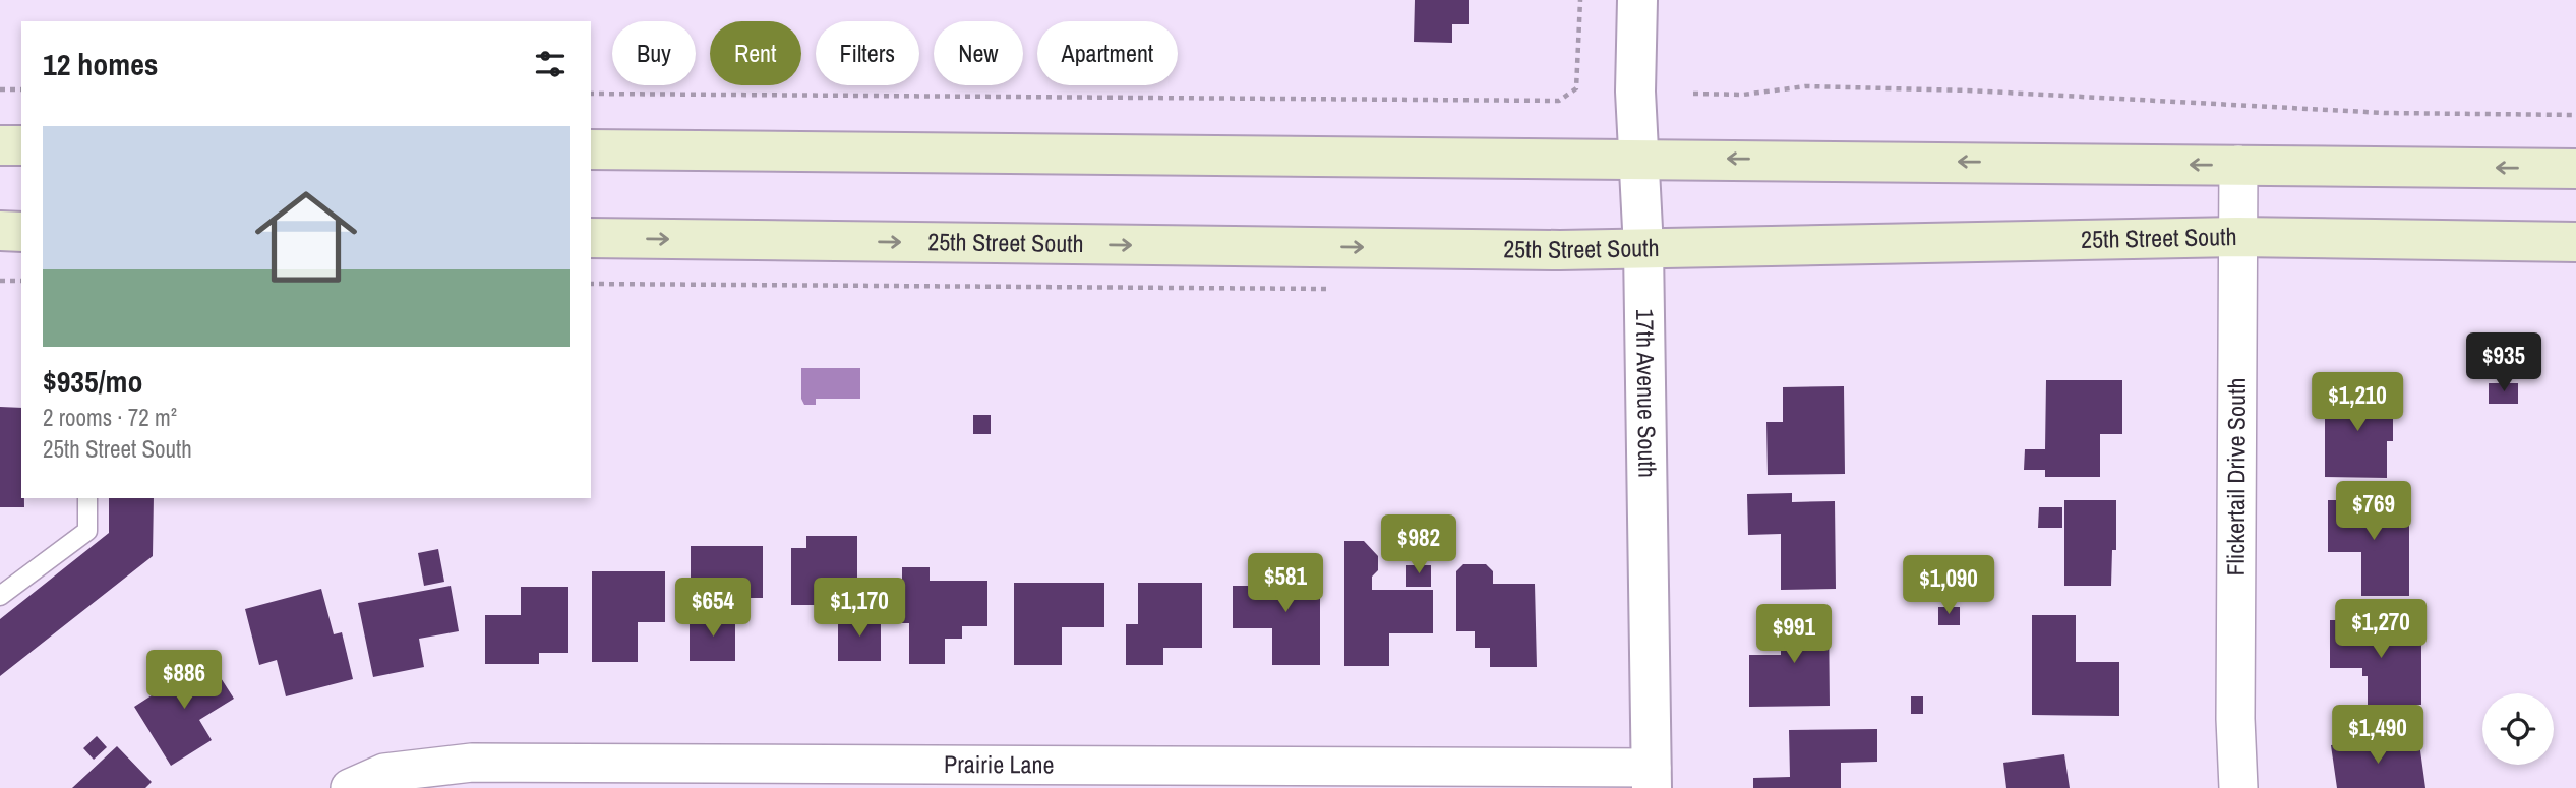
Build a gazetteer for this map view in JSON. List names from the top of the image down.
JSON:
{
  "streets": {
    "main road": ["25th Street South"],
    "street": ["17th Avenue South", "Flickertail Drive South", "Prairie Lane"]
  },
  "crossings": [
    ["25th Street South", "17th Avenue South"],
    ["25th Street South", "Flickertail Drive South"],
    ["17th Avenue South", "Prairie Lane"]
  ],
  "page": {
    "chip": [
      "Buy",
      "Rent",
      "Filters",
      "New",
      "Apartment"
    ],
    "heading": "12 homes",
    "list": [
      {
        "name": "$935/mo",
        "note": "2 rooms · 72 m² · 25th Street South"
      }
    ],
    "price": [
      "$935",
      "$1,210",
      "$769",
      "$982",
      "$581",
      "$1,090",
      "$654",
      "$1,170",
      "$1,270",
      "$991",
      "$886",
      "$1,490"
    ]
  }
}
